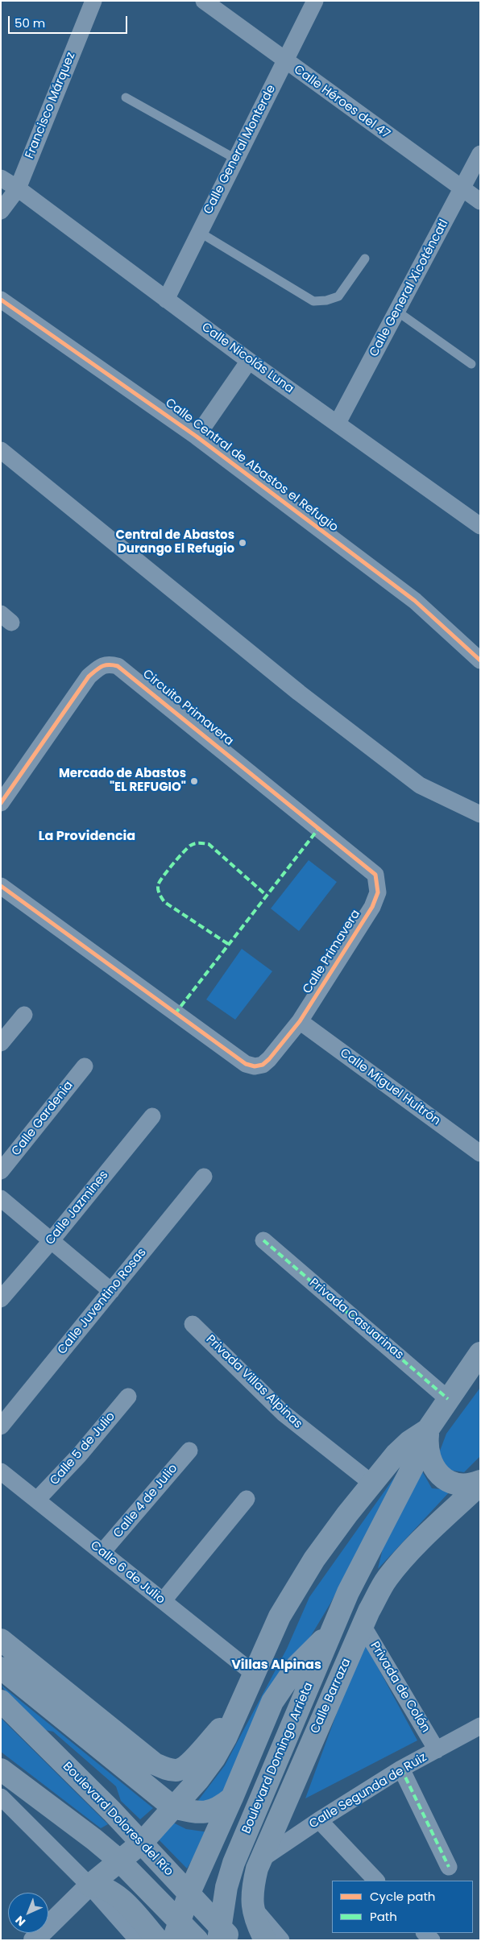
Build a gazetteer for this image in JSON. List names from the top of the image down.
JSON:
{
  "streets": {
    "main road": ["Calle Barraza", "Boulevard Domingo Arrieta", "Boulevard Dolores del Río"],
    "street": [
      "Calle Héroes del 47",
      "Francisco Márquez",
      "Calle General Monterde",
      "Calle General Xicoténcatl",
      "Calle Nicolás Luna",
      "Calle Central de Abastos el Refugio",
      "Circuito Primavera",
      "Calle Primavera",
      "Calle Miguel Huitrón",
      "Calle Gardenia",
      "Calle Jazmines",
      "Calle Juventino Rosas",
      "Privada Casuarinas",
      "Privada Villas Alpinas",
      "Calle 5 de Julio",
      "Calle 4 de Julio",
      "Calle 6 de Julio",
      "Privada de Colón",
      "Calle Segunda de Ruiz"
    ]
  },
  "crossings": [
    ["Calle Héroes del 47", "Calle General Monterde"],
    ["Calle Héroes del 47", "Calle General Xicoténcatl"],
    ["Francisco Márquez", "Calle Nicolás Luna"],
    ["Calle General Monterde", "Calle Nicolás Luna"],
    ["Calle General Xicoténcatl", "Calle Nicolás Luna"],
    ["Calle Nicolás Luna", "Calle Central de Abastos el Refugio"],
    ["Circuito Primavera", "Calle Primavera"],
    ["Calle Primavera", "Calle Miguel Huitrón"],
    ["Calle 5 de Julio", "Calle 6 de Julio"],
    ["Calle 4 de Julio", "Calle 6 de Julio"],
    ["Privada de Colón", "Calle Barraza"],
    ["Privada de Colón", "Calle Segunda de Ruiz"],
    ["Calle Barraza", "Calle Segunda de Ruiz"],
    ["Boulevard Domingo Arrieta", "Boulevard Dolores del Río"]
  ],
  "districts": ["La Providencia", "Villas Alpinas"],
  "places": ["Central de Abastos Durango El Refugio", "Mercado de Abastos \"EL REFUGIO\""],
  "legend": ["Cycle path", "Path"],
  "scale_bar": "50 m",
  "north": "bottom left"
}
